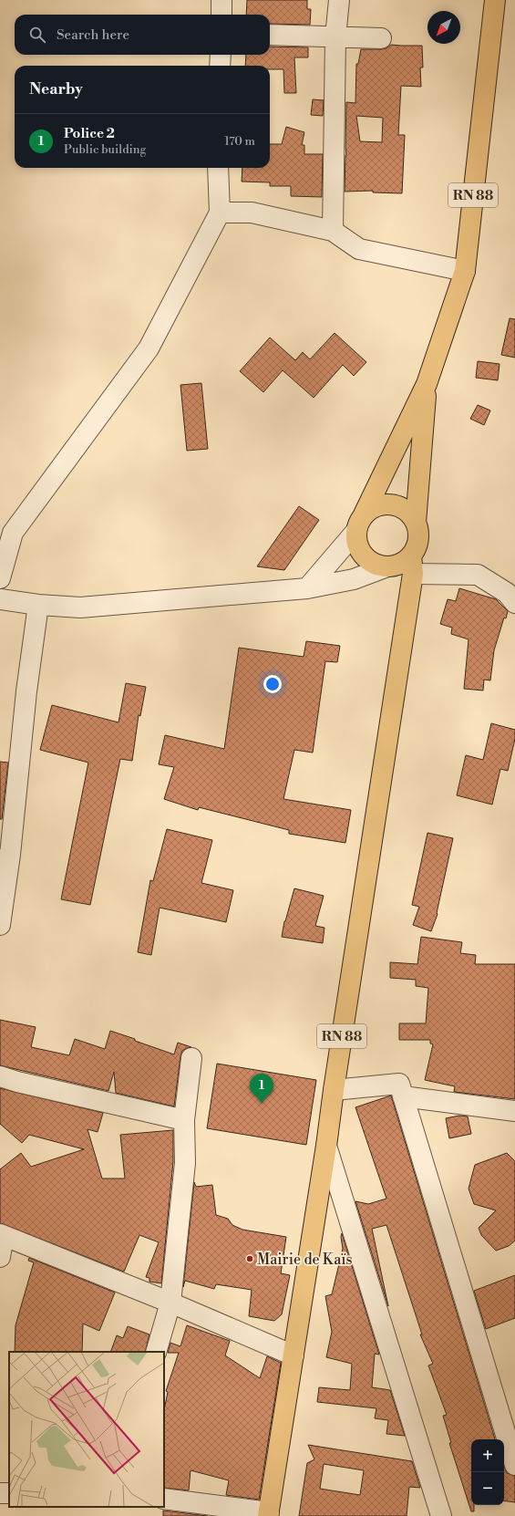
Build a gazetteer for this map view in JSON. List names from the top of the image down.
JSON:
{
  "streets": {
    "main road": ["RN 88"]
  },
  "places": ["Mairie de Kaïs"],
  "north": "bottom left",
  "page": {
    "search": "Search here",
    "heading": "Nearby",
    "list": [
      {
        "mark": "1",
        "name": "Police 2",
        "note": "Public building",
        "value": "170 m"
      }
    ],
    "pins": "1",
    "map_buttons": ["+", "−"]
  }
}
